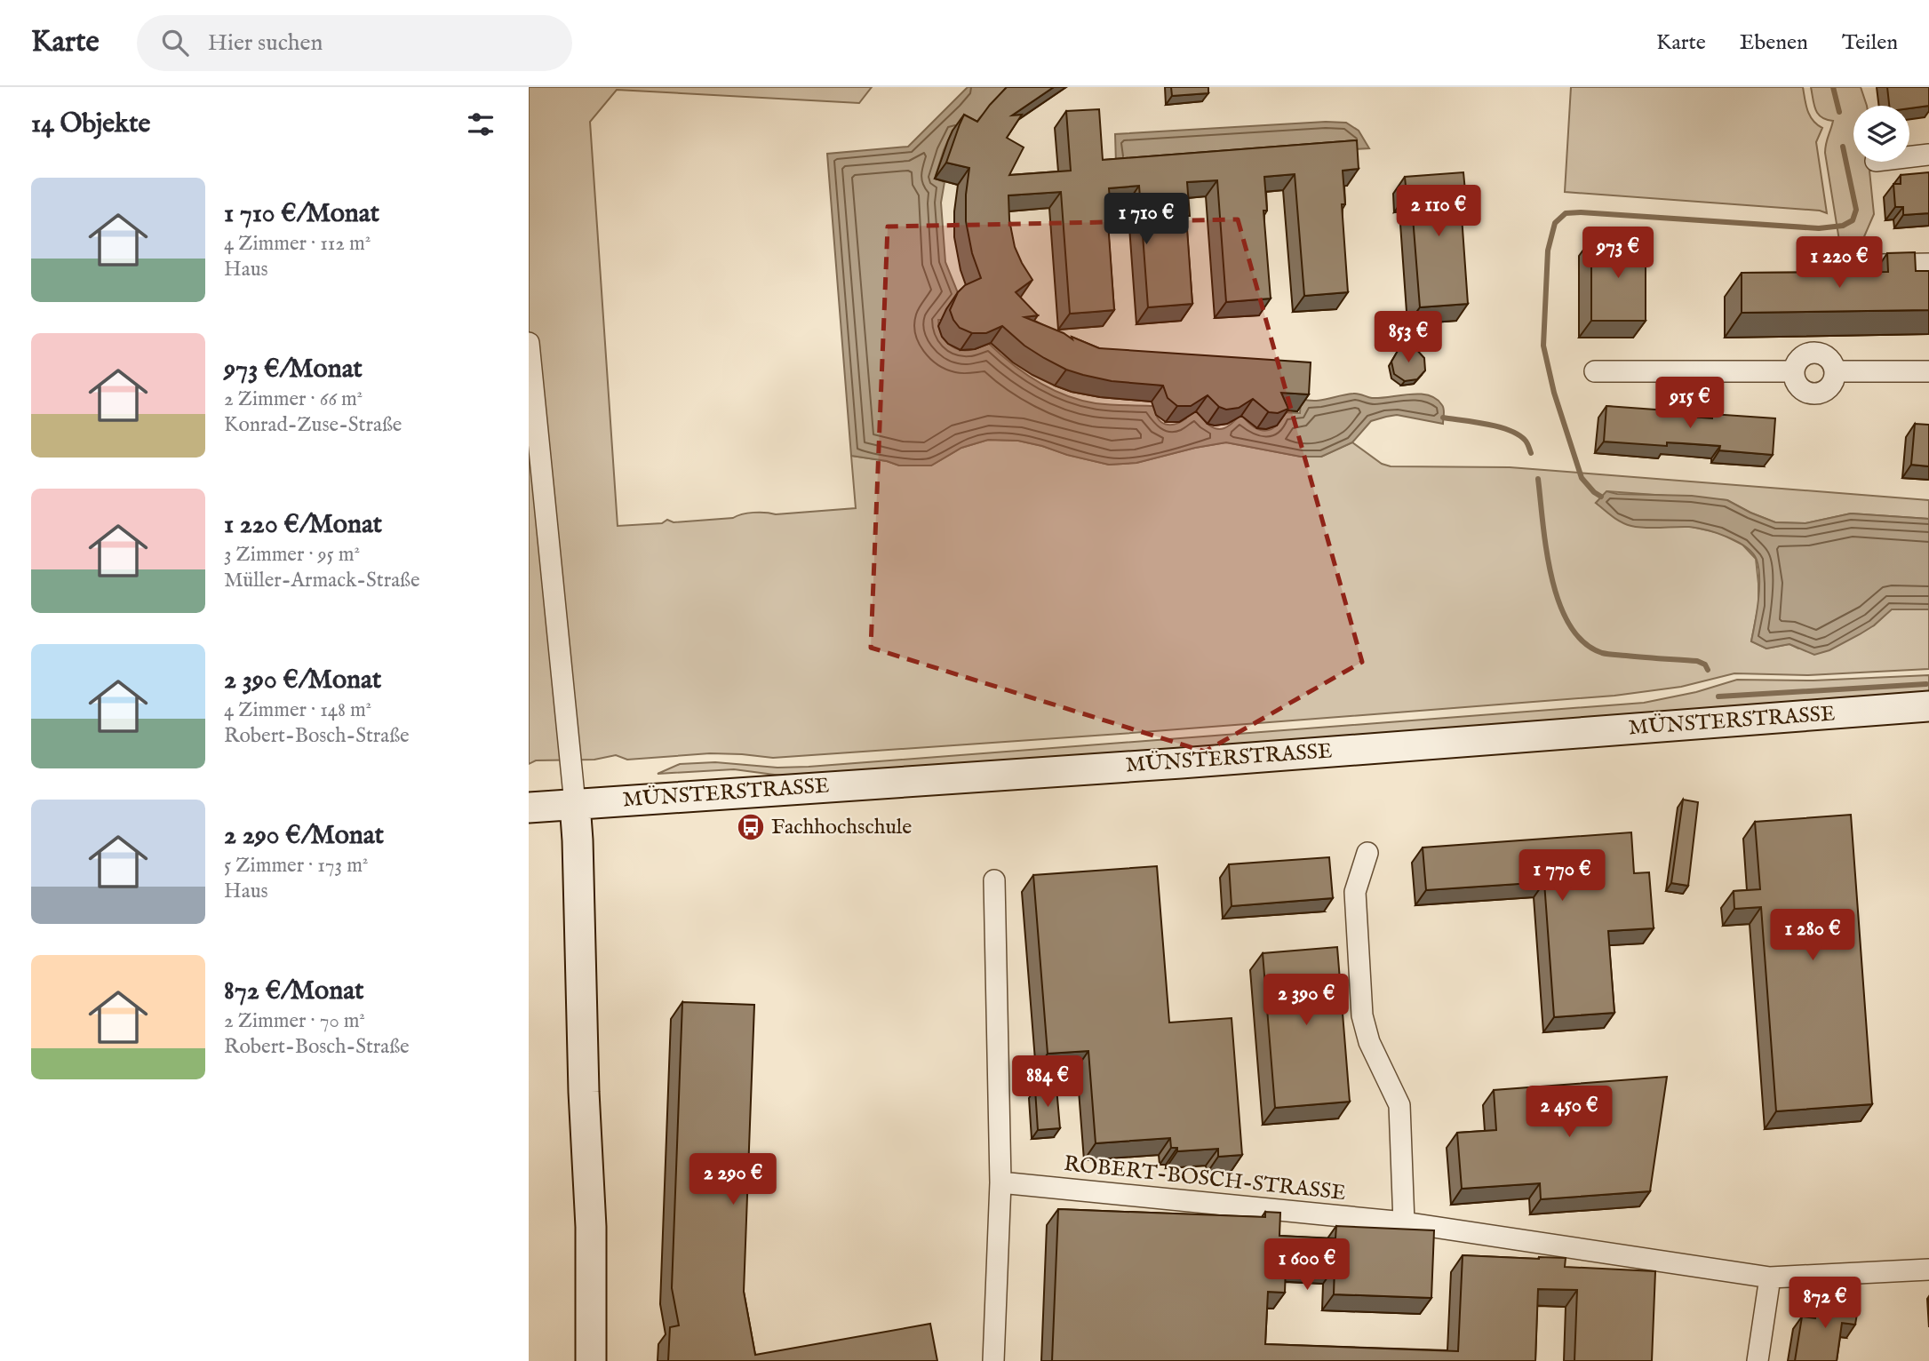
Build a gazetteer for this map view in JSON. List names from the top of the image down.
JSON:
{
  "streets": {
    "main road": ["MÜNSTERSTRASSE"],
    "street": ["ROBERT-BOSCH-STRASSE"]
  },
  "places": {
    "bus stop": ["Fachhochschule"]
  },
  "page": {
    "header": "Karte",
    "search": "Hier suchen",
    "nav": ["Karte", "Ebenen", "Teilen"],
    "heading": "14 Objekte",
    "list": [
      {
        "name": "1 710 €/Monat",
        "note": "4 Zimmer · 112 m² · Haus"
      },
      {
        "name": "973 €/Monat",
        "note": "2 Zimmer · 66 m² · Konrad-Zuse-Straße"
      },
      {
        "name": "1 220 €/Monat",
        "note": "3 Zimmer · 95 m² · Müller-Armack-Straße"
      },
      {
        "name": "2 390 €/Monat",
        "note": "4 Zimmer · 148 m² · Robert-Bosch-Straße"
      },
      {
        "name": "2 290 €/Monat",
        "note": "5 Zimmer · 173 m² · Haus"
      },
      {
        "name": "872 €/Monat",
        "note": "2 Zimmer · 70 m² · Robert-Bosch-Straße"
      }
    ],
    "price": [
      "2 110 €",
      "1 710 €",
      "973 €",
      "1 220 €",
      "853 €",
      "915 €",
      "1 770 €",
      "1 280 €",
      "2 390 €",
      "884 €",
      "2 450 €",
      "2 290 €",
      "1 600 €",
      "872 €"
    ]
  }
}
